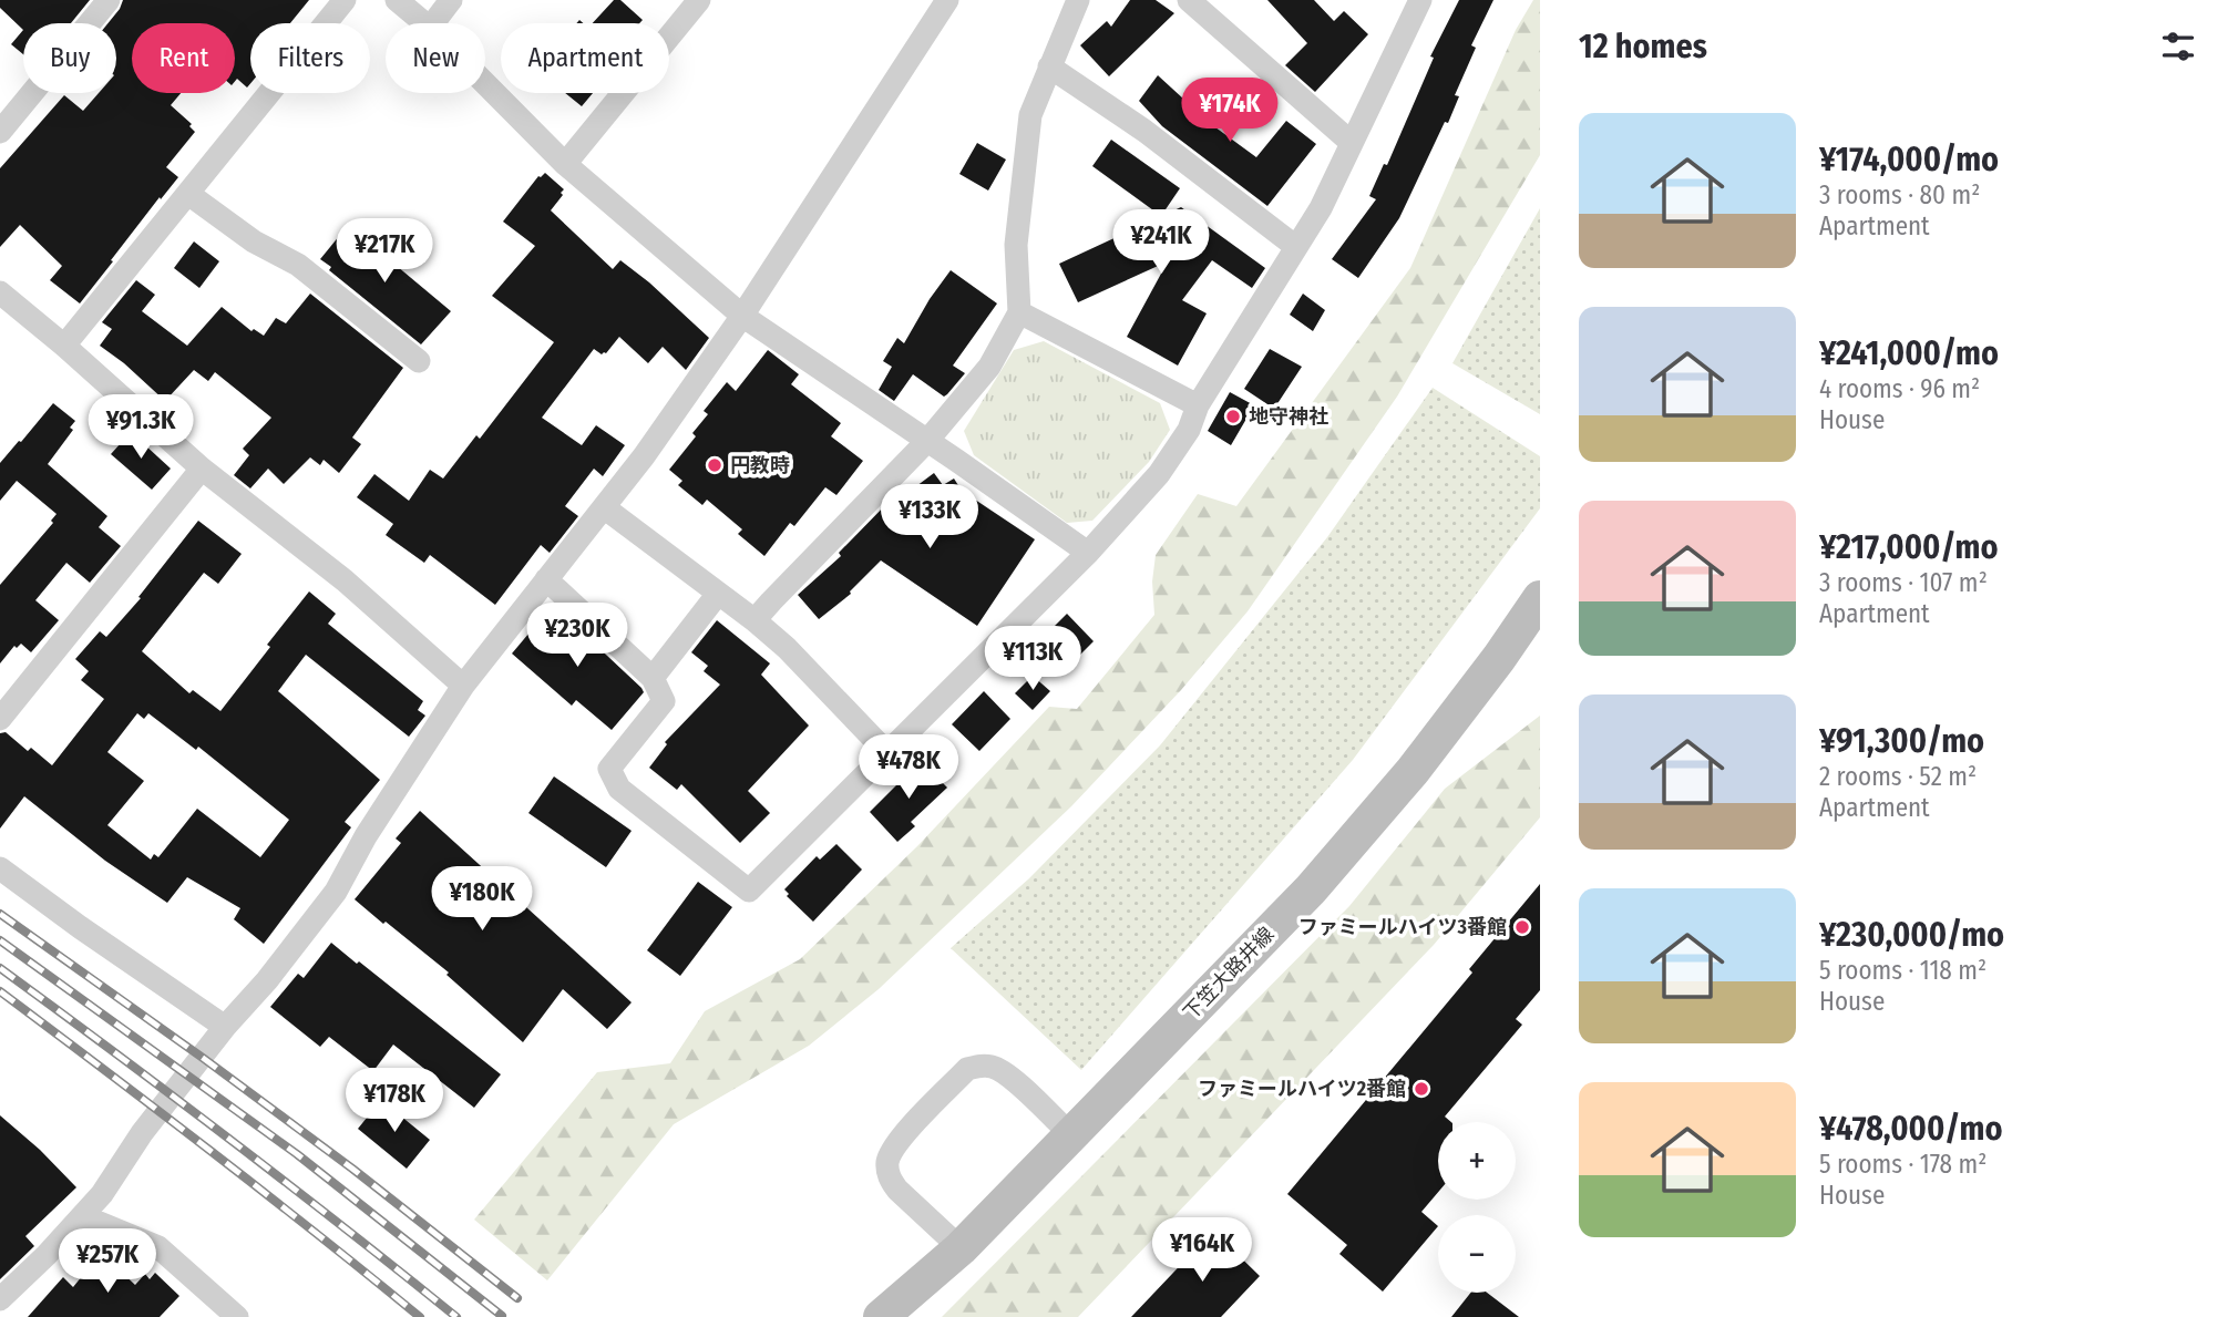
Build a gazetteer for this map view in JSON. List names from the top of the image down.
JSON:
{
  "streets": {
    "main road": ["下笠大路井線"]
  },
  "places": [
    "地守神社",
    "円教時",
    "ファミールハイツ3番館",
    "ファミールハイツ2番館"
  ],
  "page": {
    "heading": "12 homes",
    "chip": [
      "Buy",
      "Rent",
      "Filters",
      "New",
      "Apartment"
    ],
    "price": [
      "¥174K",
      "¥241K",
      "¥217K",
      "¥91.3K",
      "¥133K",
      "¥230K",
      "¥113K",
      "¥478K",
      "¥180K",
      "¥178K",
      "¥164K",
      "¥257K"
    ],
    "list": [
      {
        "name": "¥174,000/mo",
        "note": "3 rooms · 80 m² · Apartment"
      },
      {
        "name": "¥241,000/mo",
        "note": "4 rooms · 96 m² · House"
      },
      {
        "name": "¥217,000/mo",
        "note": "3 rooms · 107 m² · Apartment"
      },
      {
        "name": "¥91,300/mo",
        "note": "2 rooms · 52 m² · Apartment"
      },
      {
        "name": "¥230,000/mo",
        "note": "5 rooms · 118 m² · House"
      },
      {
        "name": "¥478,000/mo",
        "note": "5 rooms · 178 m² · House"
      }
    ],
    "map_buttons": ["+", "−"]
  }
}
